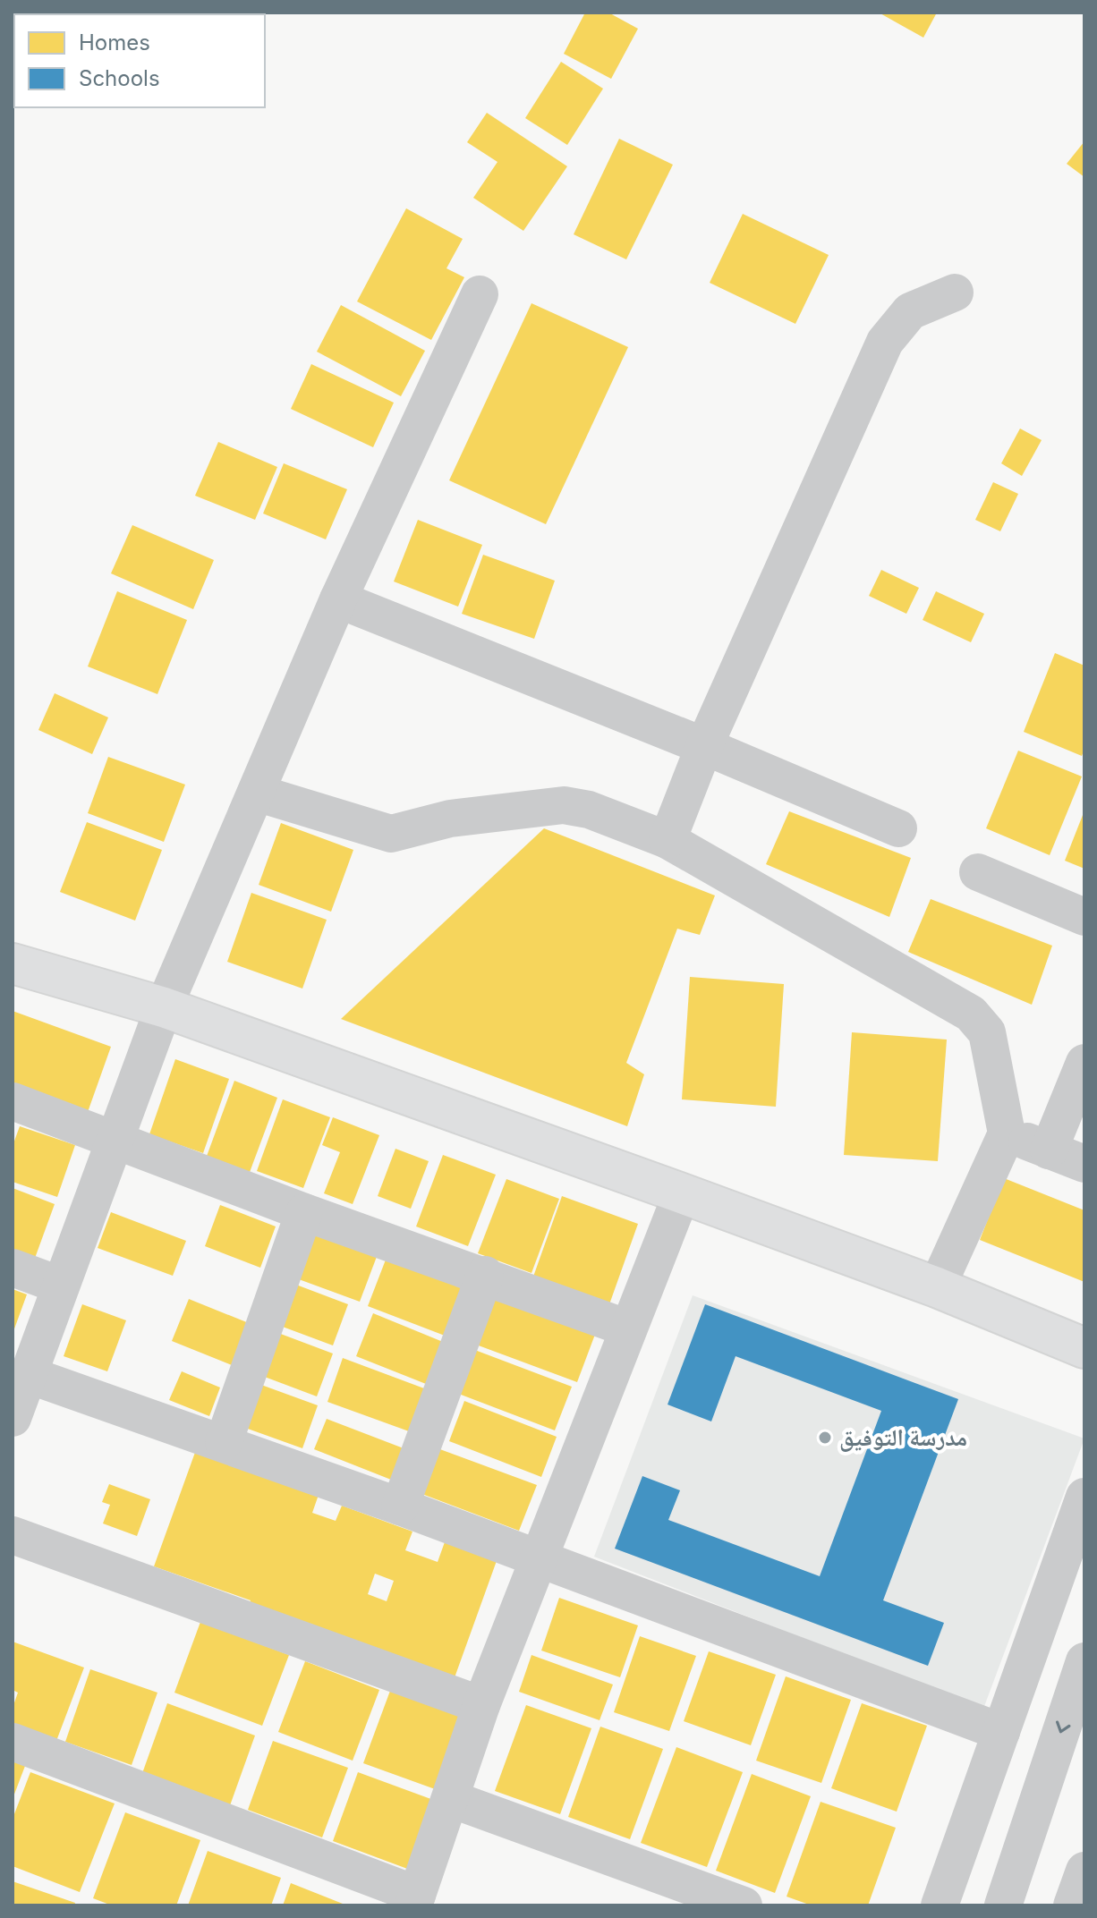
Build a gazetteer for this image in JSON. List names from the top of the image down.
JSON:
{
  "places": ["مدرسة التوفيق"],
  "legend": ["Homes", "Schools"]
}
